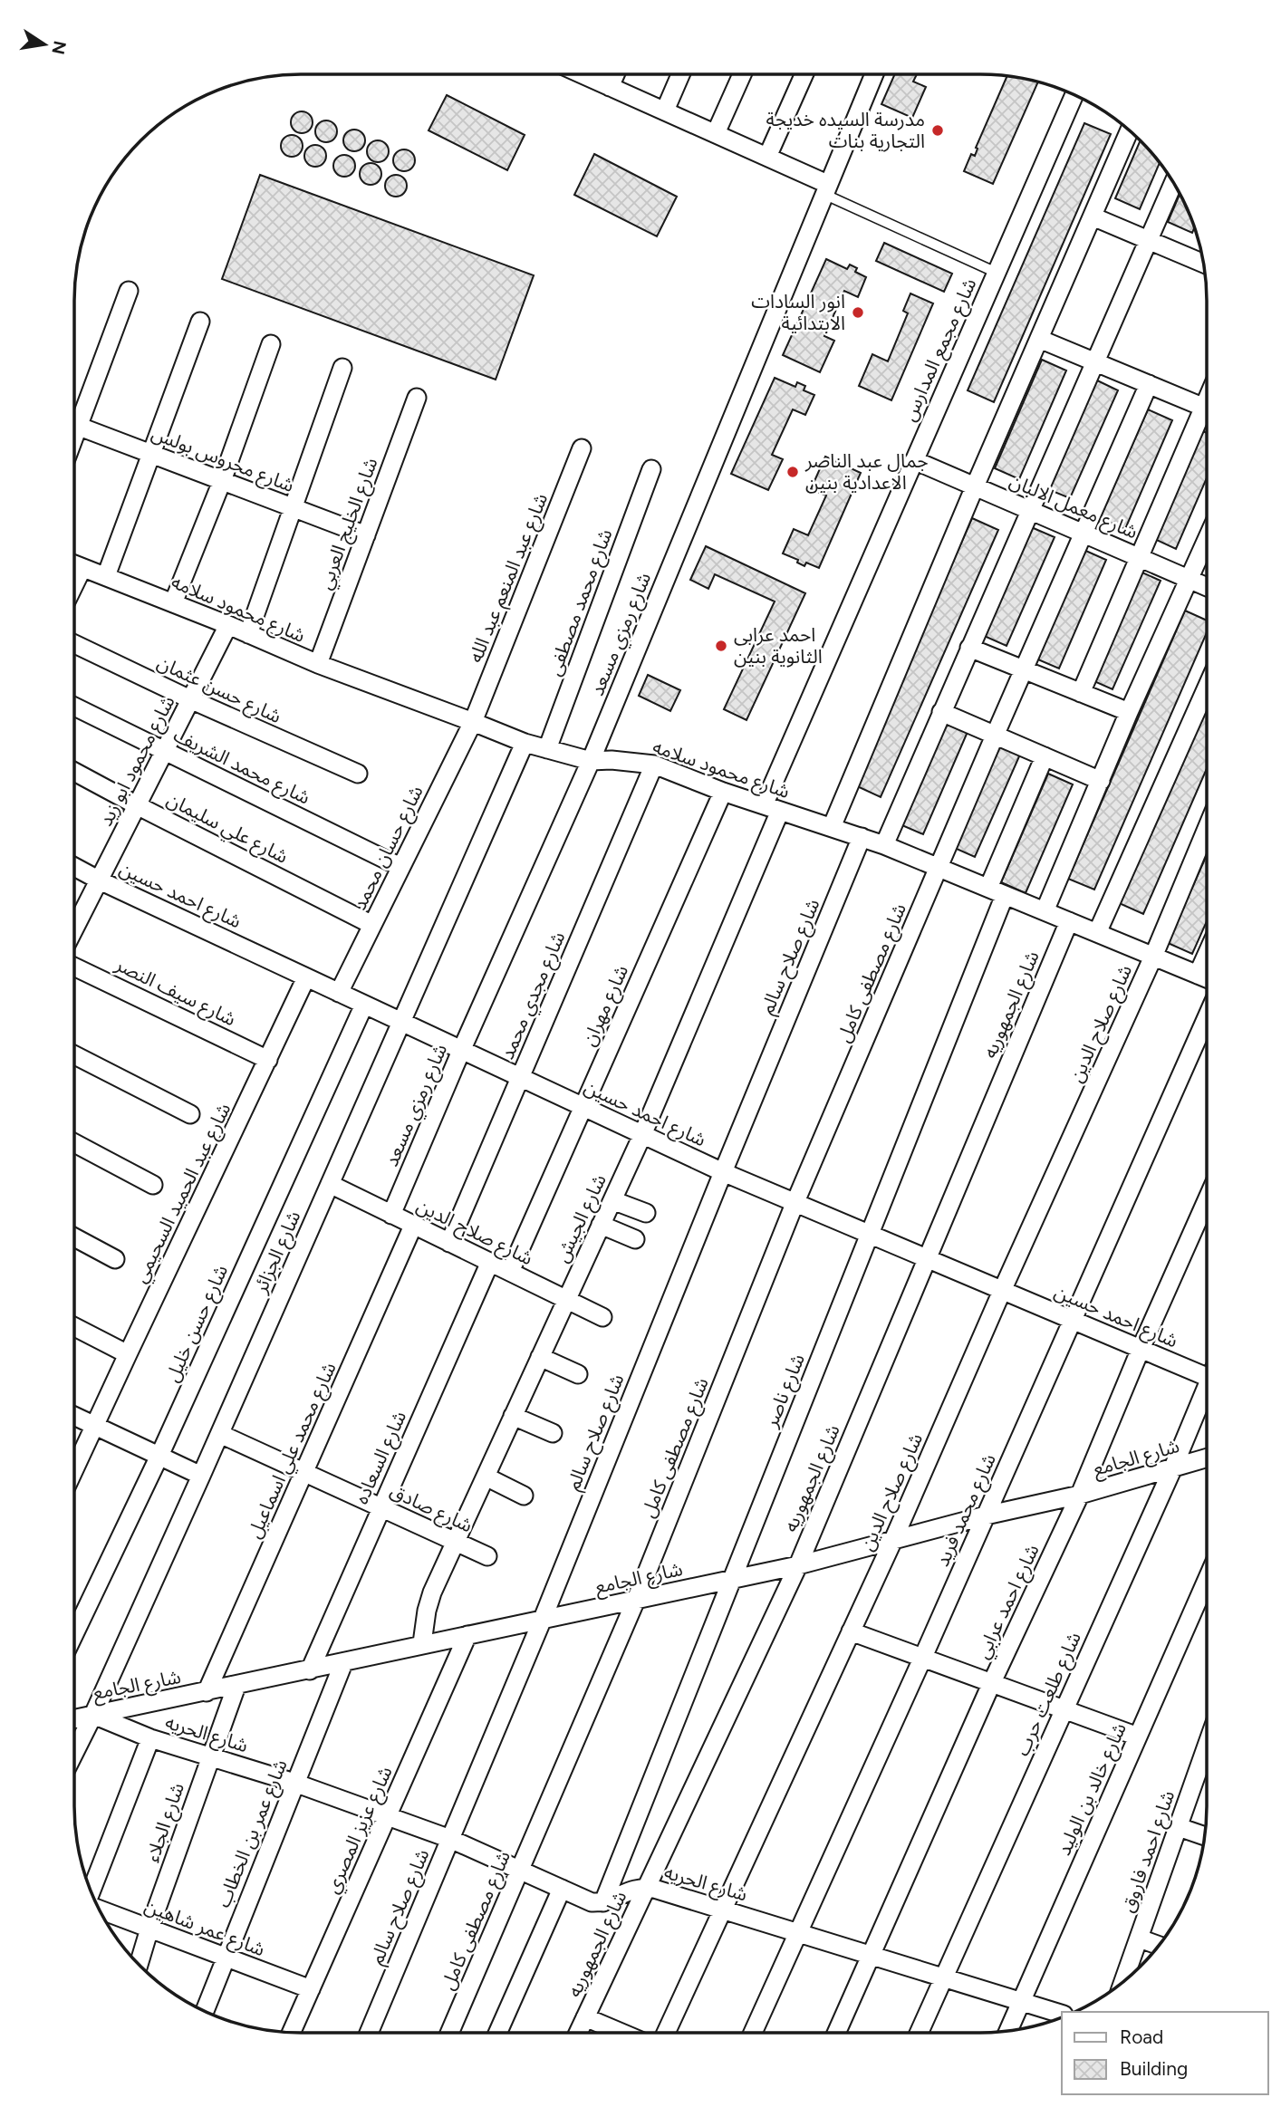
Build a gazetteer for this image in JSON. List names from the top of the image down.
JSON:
{
  "streets": {
    "street": [
      "شارع مجمع المدارس",
      "شارع محروس بولس",
      "شارع معمل الالبان",
      "شارع الخليج العربي",
      "شارع عبد المنعم عبد الله",
      "شارع محمد مصطفى",
      "شارع محمود سلامه",
      "شارع رمزي مسعد",
      "شارع حسن عثمان",
      "شارع محمود ابو زيد",
      "شارع محمد الشريف",
      "شارع علي سليمان",
      "شارع حسان محمد",
      "شارع احمد حسين",
      "شارع صلاح سالم",
      "شارع مصطفى كامل",
      "شارع سيف النصر",
      "شارع مجدي محمد",
      "شارع الجمهوريه",
      "شارع مهران",
      "شارع صلاح الدين",
      "شارع عبد الحميد السحيمي",
      "شارع الجيش",
      "شارع الجزائر",
      "شارع حسن خليل",
      "شارع ناصر",
      "شارع محمد علي اسماعيل",
      "شارع السعاده",
      "شارع الجامع",
      "شارع صادق",
      "شارع محمد فريد",
      "شارع احمد عرابي",
      "شارع طلعت حرب",
      "شارع الحريه",
      "شارع خالد بن الوليد",
      "شارع الجلاء",
      "شارع عزيز المصري",
      "شارع عمر بن الخطاب",
      "شارع احمد فاروق",
      "شارع عمر شاهين"
    ]
  },
  "crossings": [
    ["شارع مجمع المدارس", "شارع معمل الالبان"],
    ["شارع مجمع المدارس", "شارع محمود سلامه"],
    ["شارع مجمع المدارس", "شارع الجيش"],
    ["شارع محروس بولس", "شارع الخليج العربي"],
    ["شارع معمل الالبان", "شارع مصطفى كامل"],
    ["شارع الخليج العربي", "شارع محمود سلامه"],
    ["شارع عبد المنعم عبد الله", "شارع محمود سلامه"],
    ["شارع عبد المنعم عبد الله", "شارع حسان محمد"],
    ["شارع محمد مصطفى", "شارع محمود سلامه"],
    ["شارع محمود سلامه", "شارع رمزي مسعد"],
    ["شارع محمود سلامه", "شارع محمود ابو زيد"],
    ["شارع محمود سلامه", "شارع حسان محمد"],
    ["شارع محمود سلامه", "شارع صلاح سالم"],
    ["شارع محمود سلامه", "شارع مصطفى كامل"],
    ["شارع محمود سلامه", "شارع مجدي محمد"],
    ["شارع محمود سلامه", "شارع الجمهوريه"],
    ["شارع محمود سلامه", "شارع مهران"],
    ["شارع محمود سلامه", "شارع صلاح الدين"],
    ["شارع محمود سلامه", "شارع الجيش"],
    ["شارع محمود سلامه", "شارع الجزائر"],
    ["شارع محمود سلامه", "شارع ناصر"],
    ["شارع رمزي مسعد", "شارع احمد حسين"],
    ["شارع رمزي مسعد", "شارع صلاح الدين"],
    ["شارع حسن عثمان", "شارع محمود ابو زيد"],
    ["شارع محمود ابو زيد", "شارع محمد الشريف"],
    ["شارع محمود ابو زيد", "شارع علي سليمان"],
    ["شارع محمود ابو زيد", "شارع احمد حسين"],
    ["شارع محمد الشريف", "شارع حسان محمد"],
    ["شارع علي سليمان", "شارع حسان محمد"],
    ["شارع حسان محمد", "شارع احمد حسين"],
    ["شارع احمد حسين", "شارع صلاح سالم"],
    ["شارع احمد حسين", "شارع مصطفى كامل"],
    ["شارع احمد حسين", "شارع مجدي محمد"],
    ["شارع احمد حسين", "شارع الجمهوريه"],
    ["شارع احمد حسين", "شارع مهران"],
    ["شارع احمد حسين", "شارع صلاح الدين"],
    ["شارع احمد حسين", "شارع عبد الحميد السحيمي"],
    ["شارع احمد حسين", "شارع الجيش"],
    ["شارع احمد حسين", "شارع الجزائر"],
    ["شارع احمد حسين", "شارع حسن خليل"],
    ["شارع احمد حسين", "شارع ناصر"],
    ["شارع احمد حسين", "شارع محمد فريد"],
    ["شارع احمد حسين", "شارع احمد عرابي"],
    ["شارع صلاح سالم", "شارع الجامع"],
    ["شارع صلاح سالم", "شارع الحريه"],
    ["شارع مصطفى كامل", "شارع الجامع"],
    ["شارع مصطفى كامل", "شارع الحريه"],
    ["شارع سيف النصر", "شارع عبد الحميد السحيمي"],
    ["شارع مجدي محمد", "شارع صلاح الدين"],
    ["شارع الجمهوريه", "شارع الجامع"],
    ["شارع الجمهوريه", "شارع الحريه"],
    ["شارع مهران", "شارع صلاح الدين"],
    ["شارع صلاح الدين", "شارع الجيش"],
    ["شارع صلاح الدين", "شارع الجزائر"],
    ["شارع صلاح الدين", "شارع محمد علي اسماعيل"],
    ["شارع صلاح الدين", "شارع السعاده"],
    ["شارع صلاح الدين", "شارع الجامع"],
    ["شارع صلاح الدين", "شارع الحريه"],
    ["شارع الجيش", "شارع الجامع"],
    ["شارع الجيش", "شارع صادق"],
    ["شارع الجزائر", "شارع الجامع"],
    ["شارع الجزائر", "شارع صادق"],
    ["شارع الجزائر", "شارع الحريه"],
    ["شارع ناصر", "شارع الجامع"],
    ["شارع ناصر", "شارع الحريه"],
    ["شارع محمد علي اسماعيل", "شارع الجامع"],
    ["شارع محمد علي اسماعيل", "شارع صادق"],
    ["شارع السعاده", "شارع الجامع"],
    ["شارع السعاده", "شارع صادق"],
    ["شارع الجامع", "شارع محمد فريد"],
    ["شارع الجامع", "شارع احمد عرابي"],
    ["شارع الجامع", "شارع طلعت حرب"],
    ["شارع الجامع", "شارع الحريه"],
    ["شارع الجامع", "شارع الجلاء"],
    ["شارع الجامع", "شارع عزيز المصري"],
    ["شارع الجامع", "شارع عمر بن الخطاب"],
    ["شارع محمد فريد", "شارع الحريه"],
    ["شارع احمد عرابي", "شارع الحريه"],
    ["شارع طلعت حرب", "شارع الحريه"],
    ["شارع الحريه", "شارع خالد بن الوليد"],
    ["شارع الحريه", "شارع الجلاء"],
    ["شارع الحريه", "شارع عزيز المصري"],
    ["شارع الحريه", "شارع عمر بن الخطاب"],
    ["شارع الجلاء", "شارع عمر شاهين"],
    ["شارع عزيز المصري", "شارع عمر شاهين"],
    ["شارع عمر بن الخطاب", "شارع عمر شاهين"]
  ],
  "places": [
    "مدرسة السيده خديجة التجارية بنات",
    "انور السادات الابتدائية",
    "جمال عبد الناصر الاعدادية بنين",
    "احمد عرابى الثانوية بنين"
  ],
  "legend": ["Road", "Building"],
  "north": "right"
}
